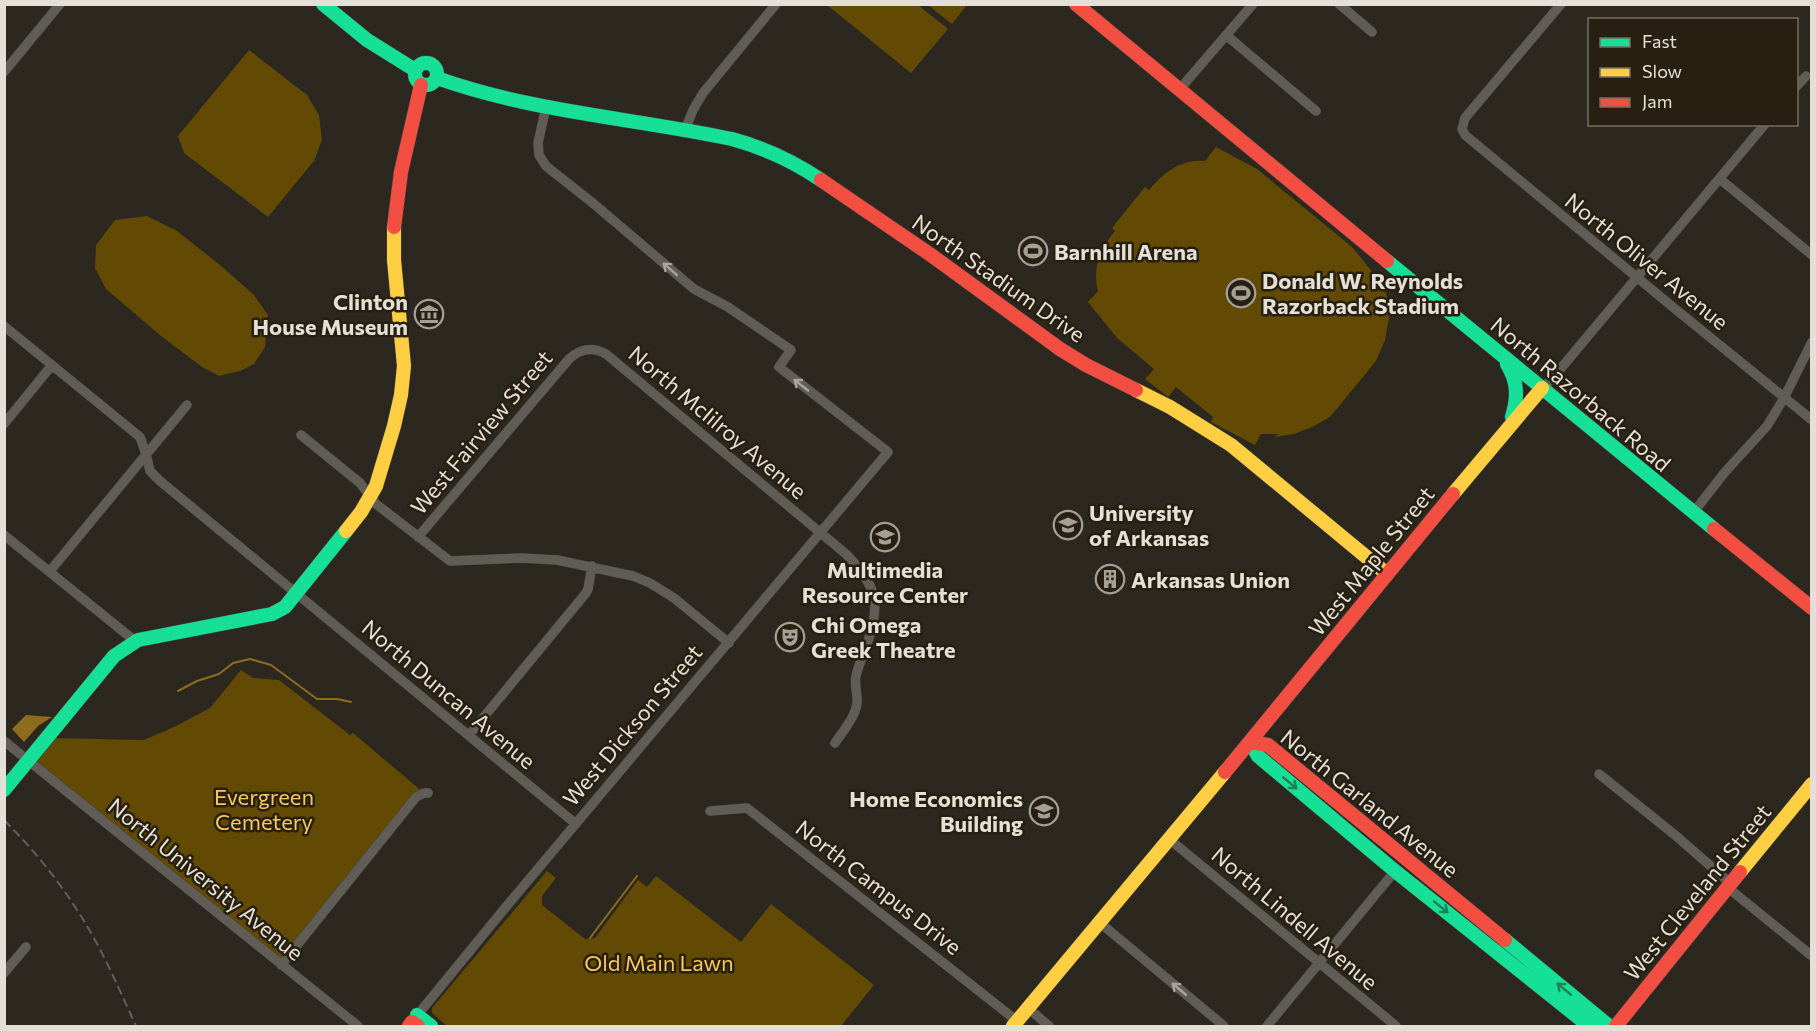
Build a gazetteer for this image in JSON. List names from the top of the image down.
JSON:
{
  "streets": {
    "street": [
      "North Oliver Avenue",
      "North Stadium Drive",
      "North Razorback Road",
      "North McIilroy Avenue",
      "West Fairview Street",
      "West Maple Street",
      "North Duncan Avenue",
      "West Dickson Street",
      "North Garland Avenue",
      "North University Avenue",
      "North Campus Drive",
      "West Cleveland Street",
      "North Lindell Avenue"
    ]
  },
  "crossings": [
    ["North Oliver Avenue", "West Maple Street"],
    ["North Stadium Drive", "West Maple Street"],
    ["North Stadium Drive", "West Dickson Street"],
    ["North Razorback Road", "West Maple Street"],
    ["North McIilroy Avenue", "West Fairview Street"],
    ["North McIilroy Avenue", "West Dickson Street"],
    ["West Maple Street", "North Garland Avenue"],
    ["West Maple Street", "North Campus Drive"],
    ["West Maple Street", "North Lindell Avenue"],
    ["North Duncan Avenue", "West Dickson Street"]
  ],
  "parks": ["Evergreen Cemetery", "Old Main Lawn"],
  "places": {
    "sports": ["Barnhill Arena", "Donald W. Reynolds Razorback Stadium"],
    "museum": ["Clinton House Museum"],
    "school or university": ["University of Arkansas", "Multimedia Resource Center", "Home Economics Building"],
    "building": ["Arkansas Union"],
    "theatre": ["Chi Omega Greek Theatre"]
  },
  "legend": ["Fast", "Slow", "Jam"]
}
